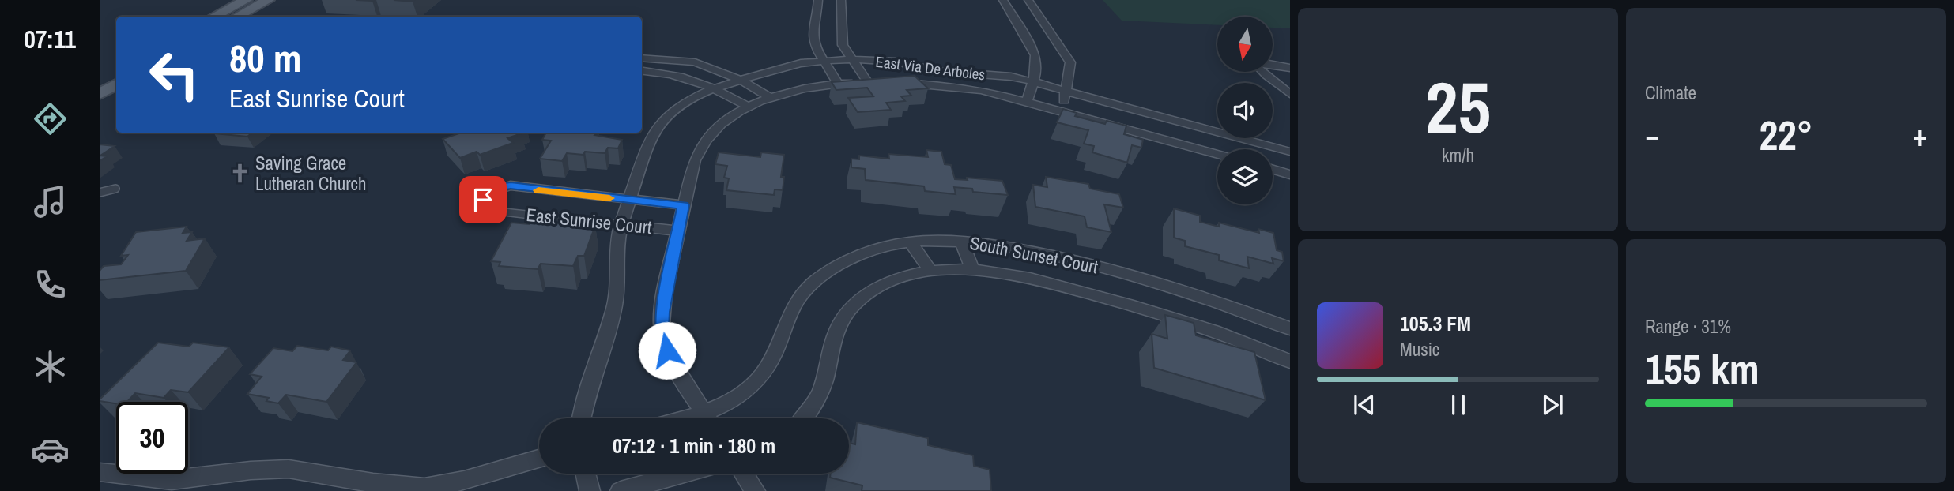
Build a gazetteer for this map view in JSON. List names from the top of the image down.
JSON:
{
  "streets": {
    "street": ["East Via De Arboles", "East Sunrise Court", "South Sunset Court"]
  },
  "crossings": [
    ["East Via De Arboles", "East Sunrise Court"],
    ["East Via De Arboles", "South Sunset Court"]
  ],
  "places": {
    "church": ["Saving Grace Lutheran Church"]
  },
  "north": "bottom",
  "page": {
    "tabs": "07:11",
    "tile": [
      ["25", "km/h"],
      "Climate",
      ["Range · 31%", "155 km"]
    ],
    "turn": ["80 m", "East Sunrise Court"],
    "heat": ["−", "22°", "+"],
    "song": ["105.3 FM", "Music"],
    "limit": "30",
    "trip": "07:12 · 1 min · 180 m"
  }
}
